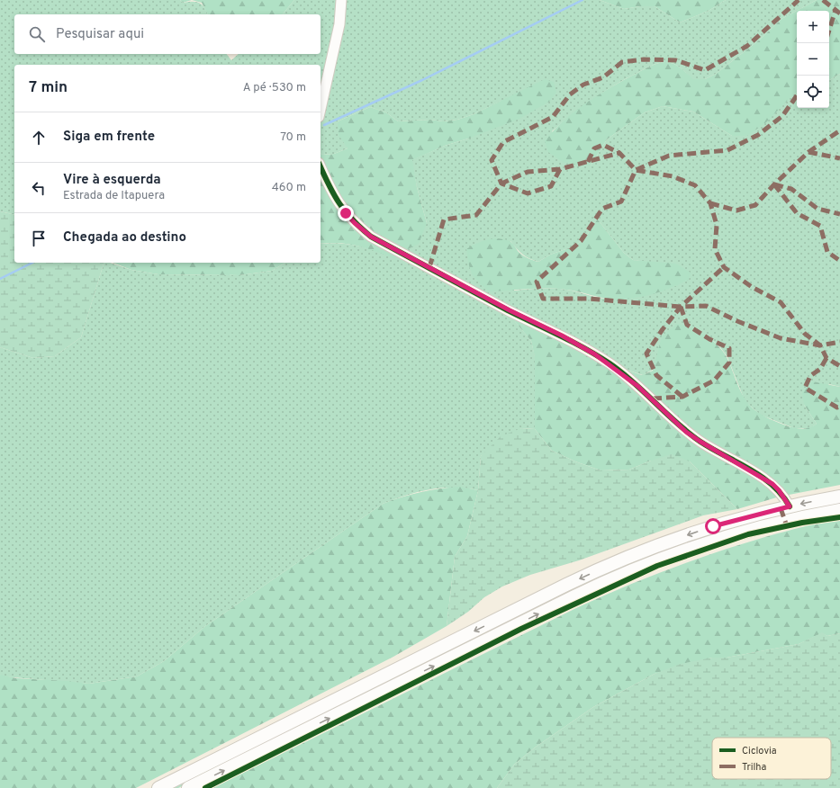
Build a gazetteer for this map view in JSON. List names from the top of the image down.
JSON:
{
  "legend": ["Ciclovia", "Trilha"],
  "page": {
    "map_buttons": ["+", "−"],
    "search": "Pesquisar aqui",
    "heading": ["7 min", "A pé · 530 m"],
    "list": [
      ["Siga em frente", "70 m"],
      ["Vire à esquerda", "Estrada de Itapuera", "460 m"],
      "Chegada ao destino"
    ]
  }
}
